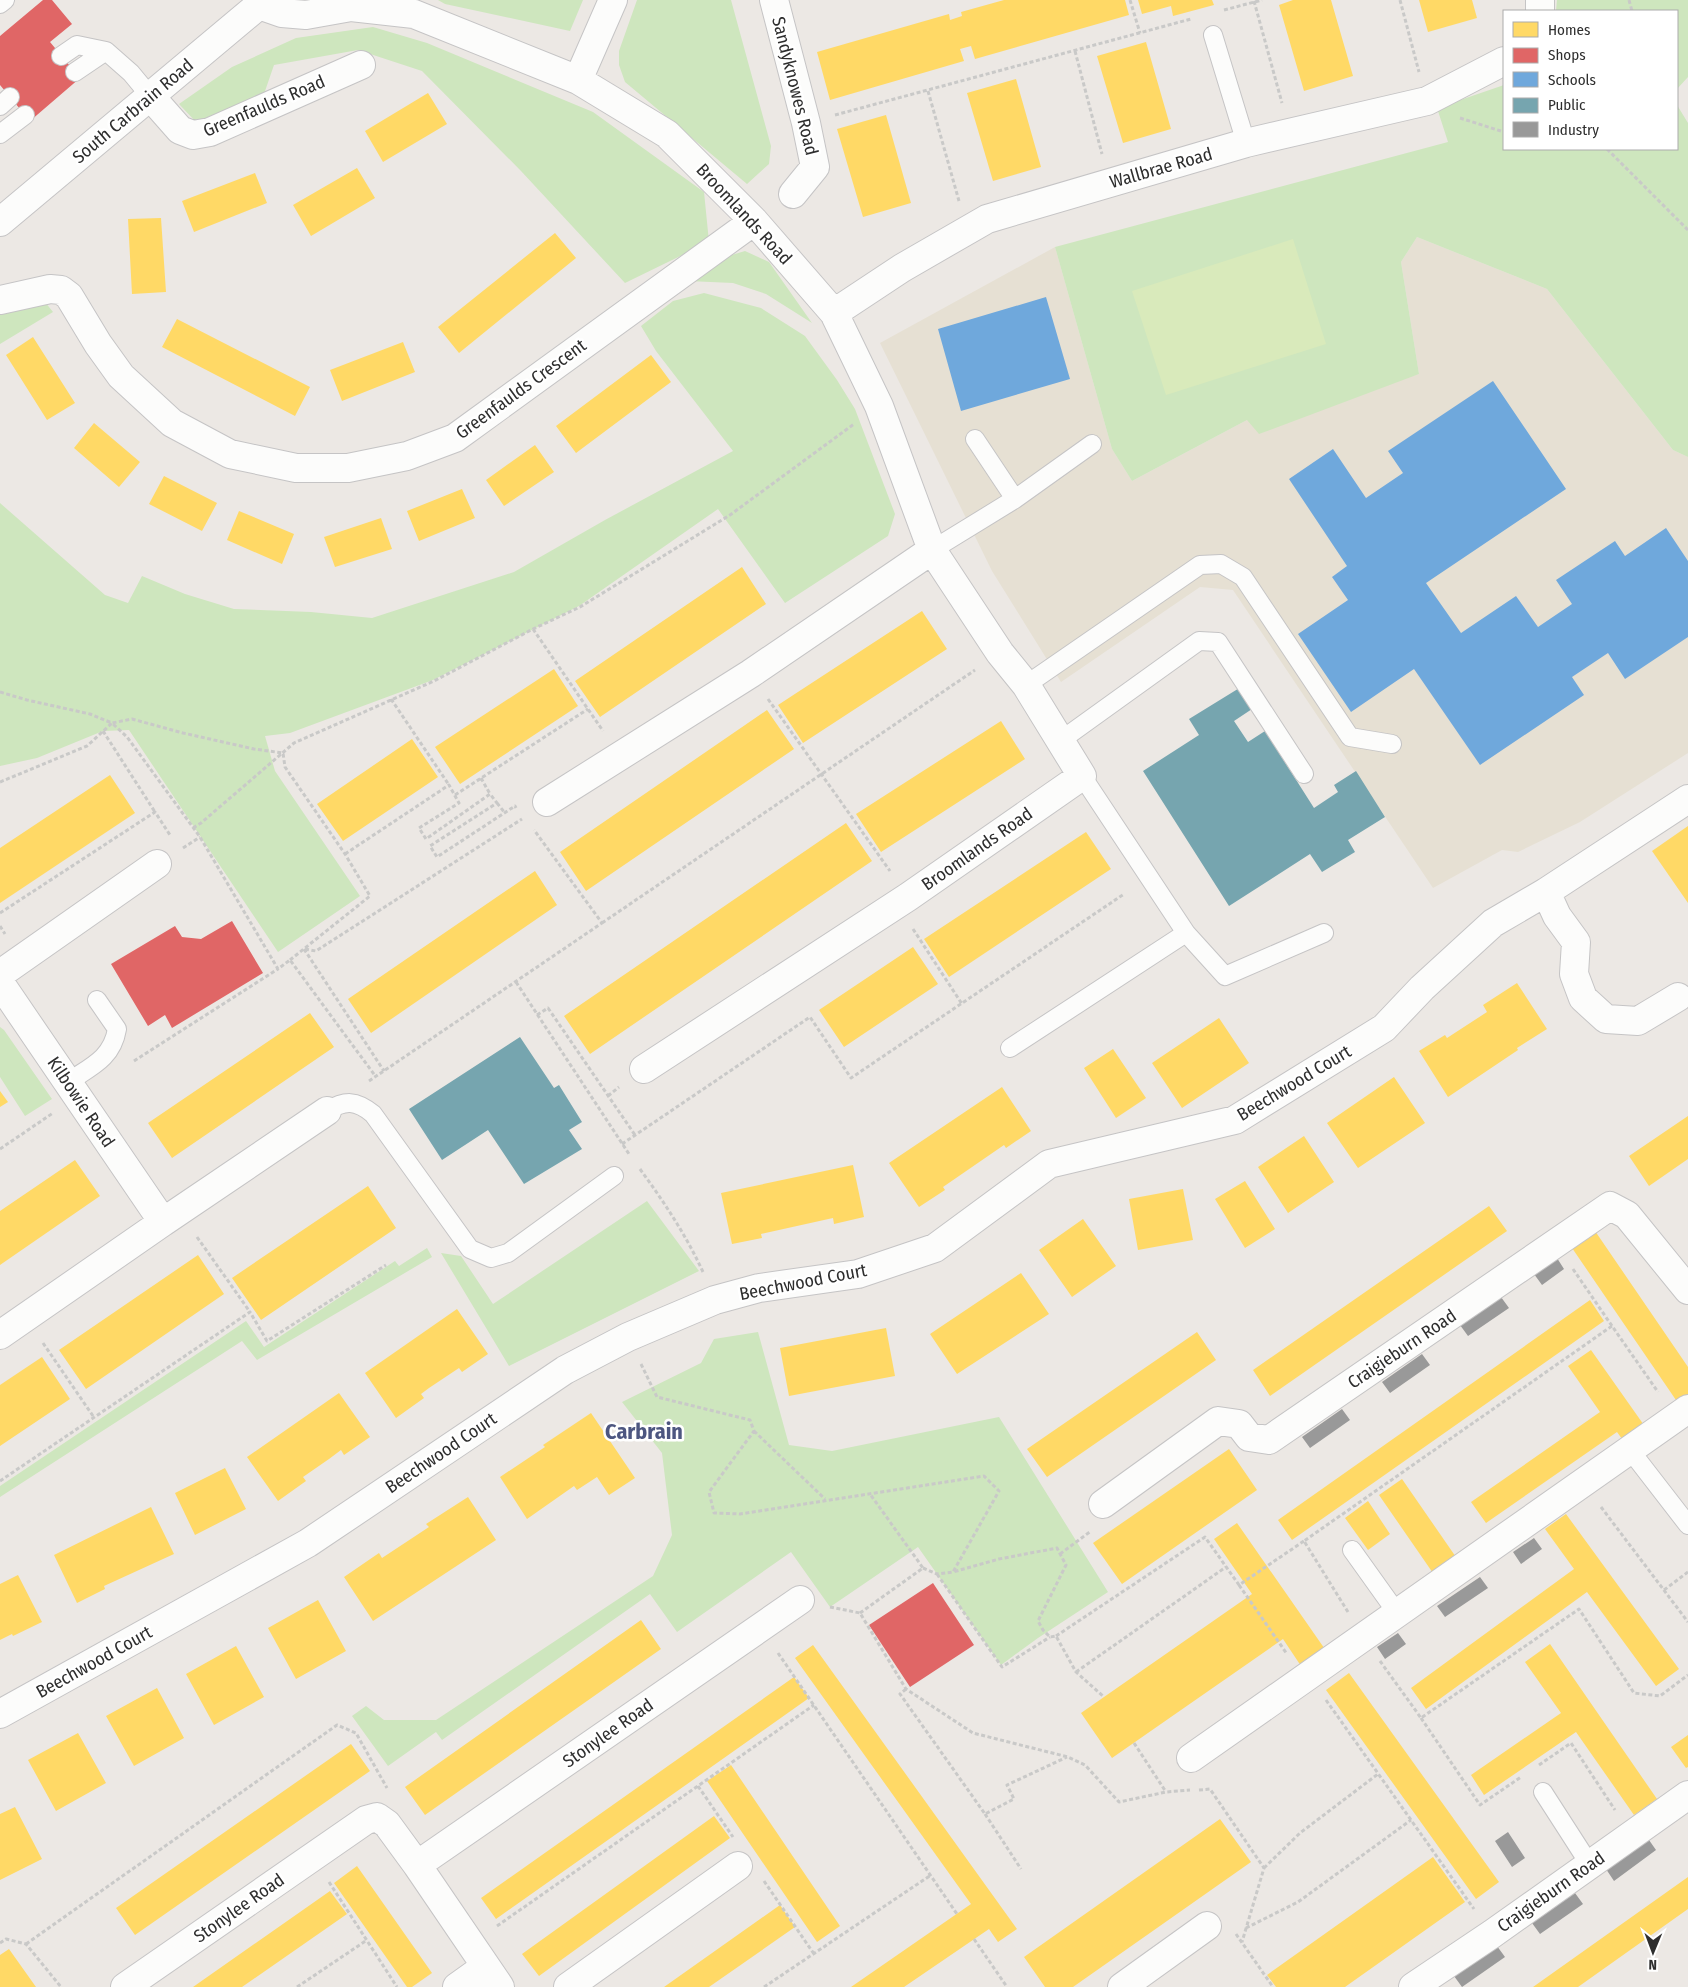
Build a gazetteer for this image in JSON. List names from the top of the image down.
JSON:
{
  "streets": {
    "street": [
      "Sandyknowes Road",
      "Greenfaulds Road",
      "South Carbrain Road",
      "Wallbrae Road",
      "Broomlands Road",
      "Greenfaulds Crescent",
      "Beechwood Court",
      "Kilbowie Road",
      "Craigieburn Road",
      "Stonylee Road"
    ]
  },
  "crossings": [
    ["Greenfaulds Road", "South Carbrain Road"],
    ["South Carbrain Road", "Broomlands Road"],
    ["Wallbrae Road", "Broomlands Road"],
    ["Broomlands Road", "Greenfaulds Crescent"]
  ],
  "districts": ["Carbrain"],
  "legend": [
    "Homes",
    "Shops",
    "Schools",
    "Public",
    "Industry"
  ],
  "north": "bottom"
}
